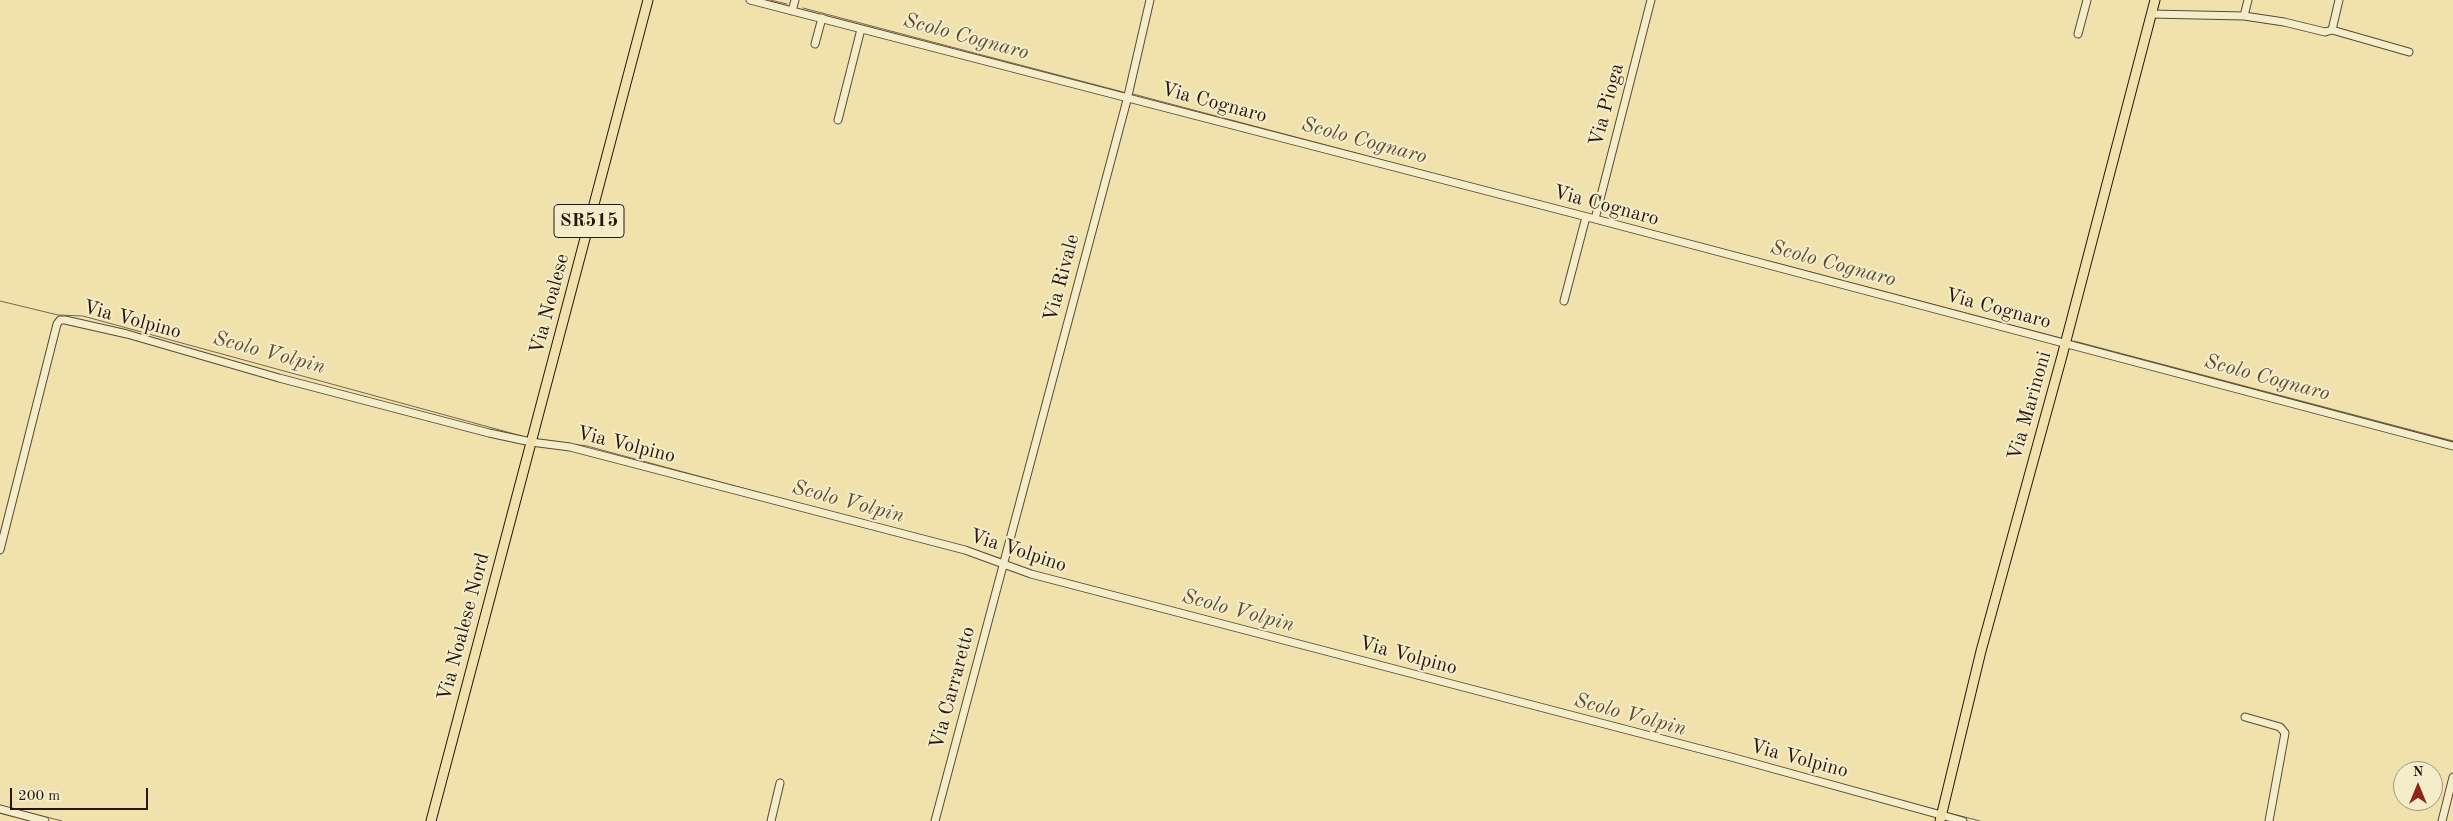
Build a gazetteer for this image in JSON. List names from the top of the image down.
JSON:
{
  "streets": {
    "main road": [
      "SR515",
      "Via Noalese",
      "Via Marinoni",
      "Via Noalese Nord"
    ],
    "street": [
      "Via Cognaro",
      "Via Pioga",
      "Via Rivale",
      "Via Volpino",
      "Via Carraretto"
    ]
  },
  "crossings": [
    ["Via Cognaro", "Via Pioga"],
    ["Via Cognaro", "Via Rivale"],
    ["Via Cognaro", "Via Marinoni"],
    ["Via Rivale", "Via Volpino"],
    ["Via Rivale", "Via Carraretto"],
    ["Via Noalese", "Via Volpino"],
    ["Via Noalese", "Via Noalese Nord"],
    ["Via Volpino", "Via Marinoni"],
    ["Via Volpino", "Via Noalese Nord"],
    ["Via Volpino", "Via Carraretto"]
  ],
  "water": ["Scolo Cognaro", "Scolo Volpin"],
  "scale_bar": "200 m",
  "north": "top"
}
